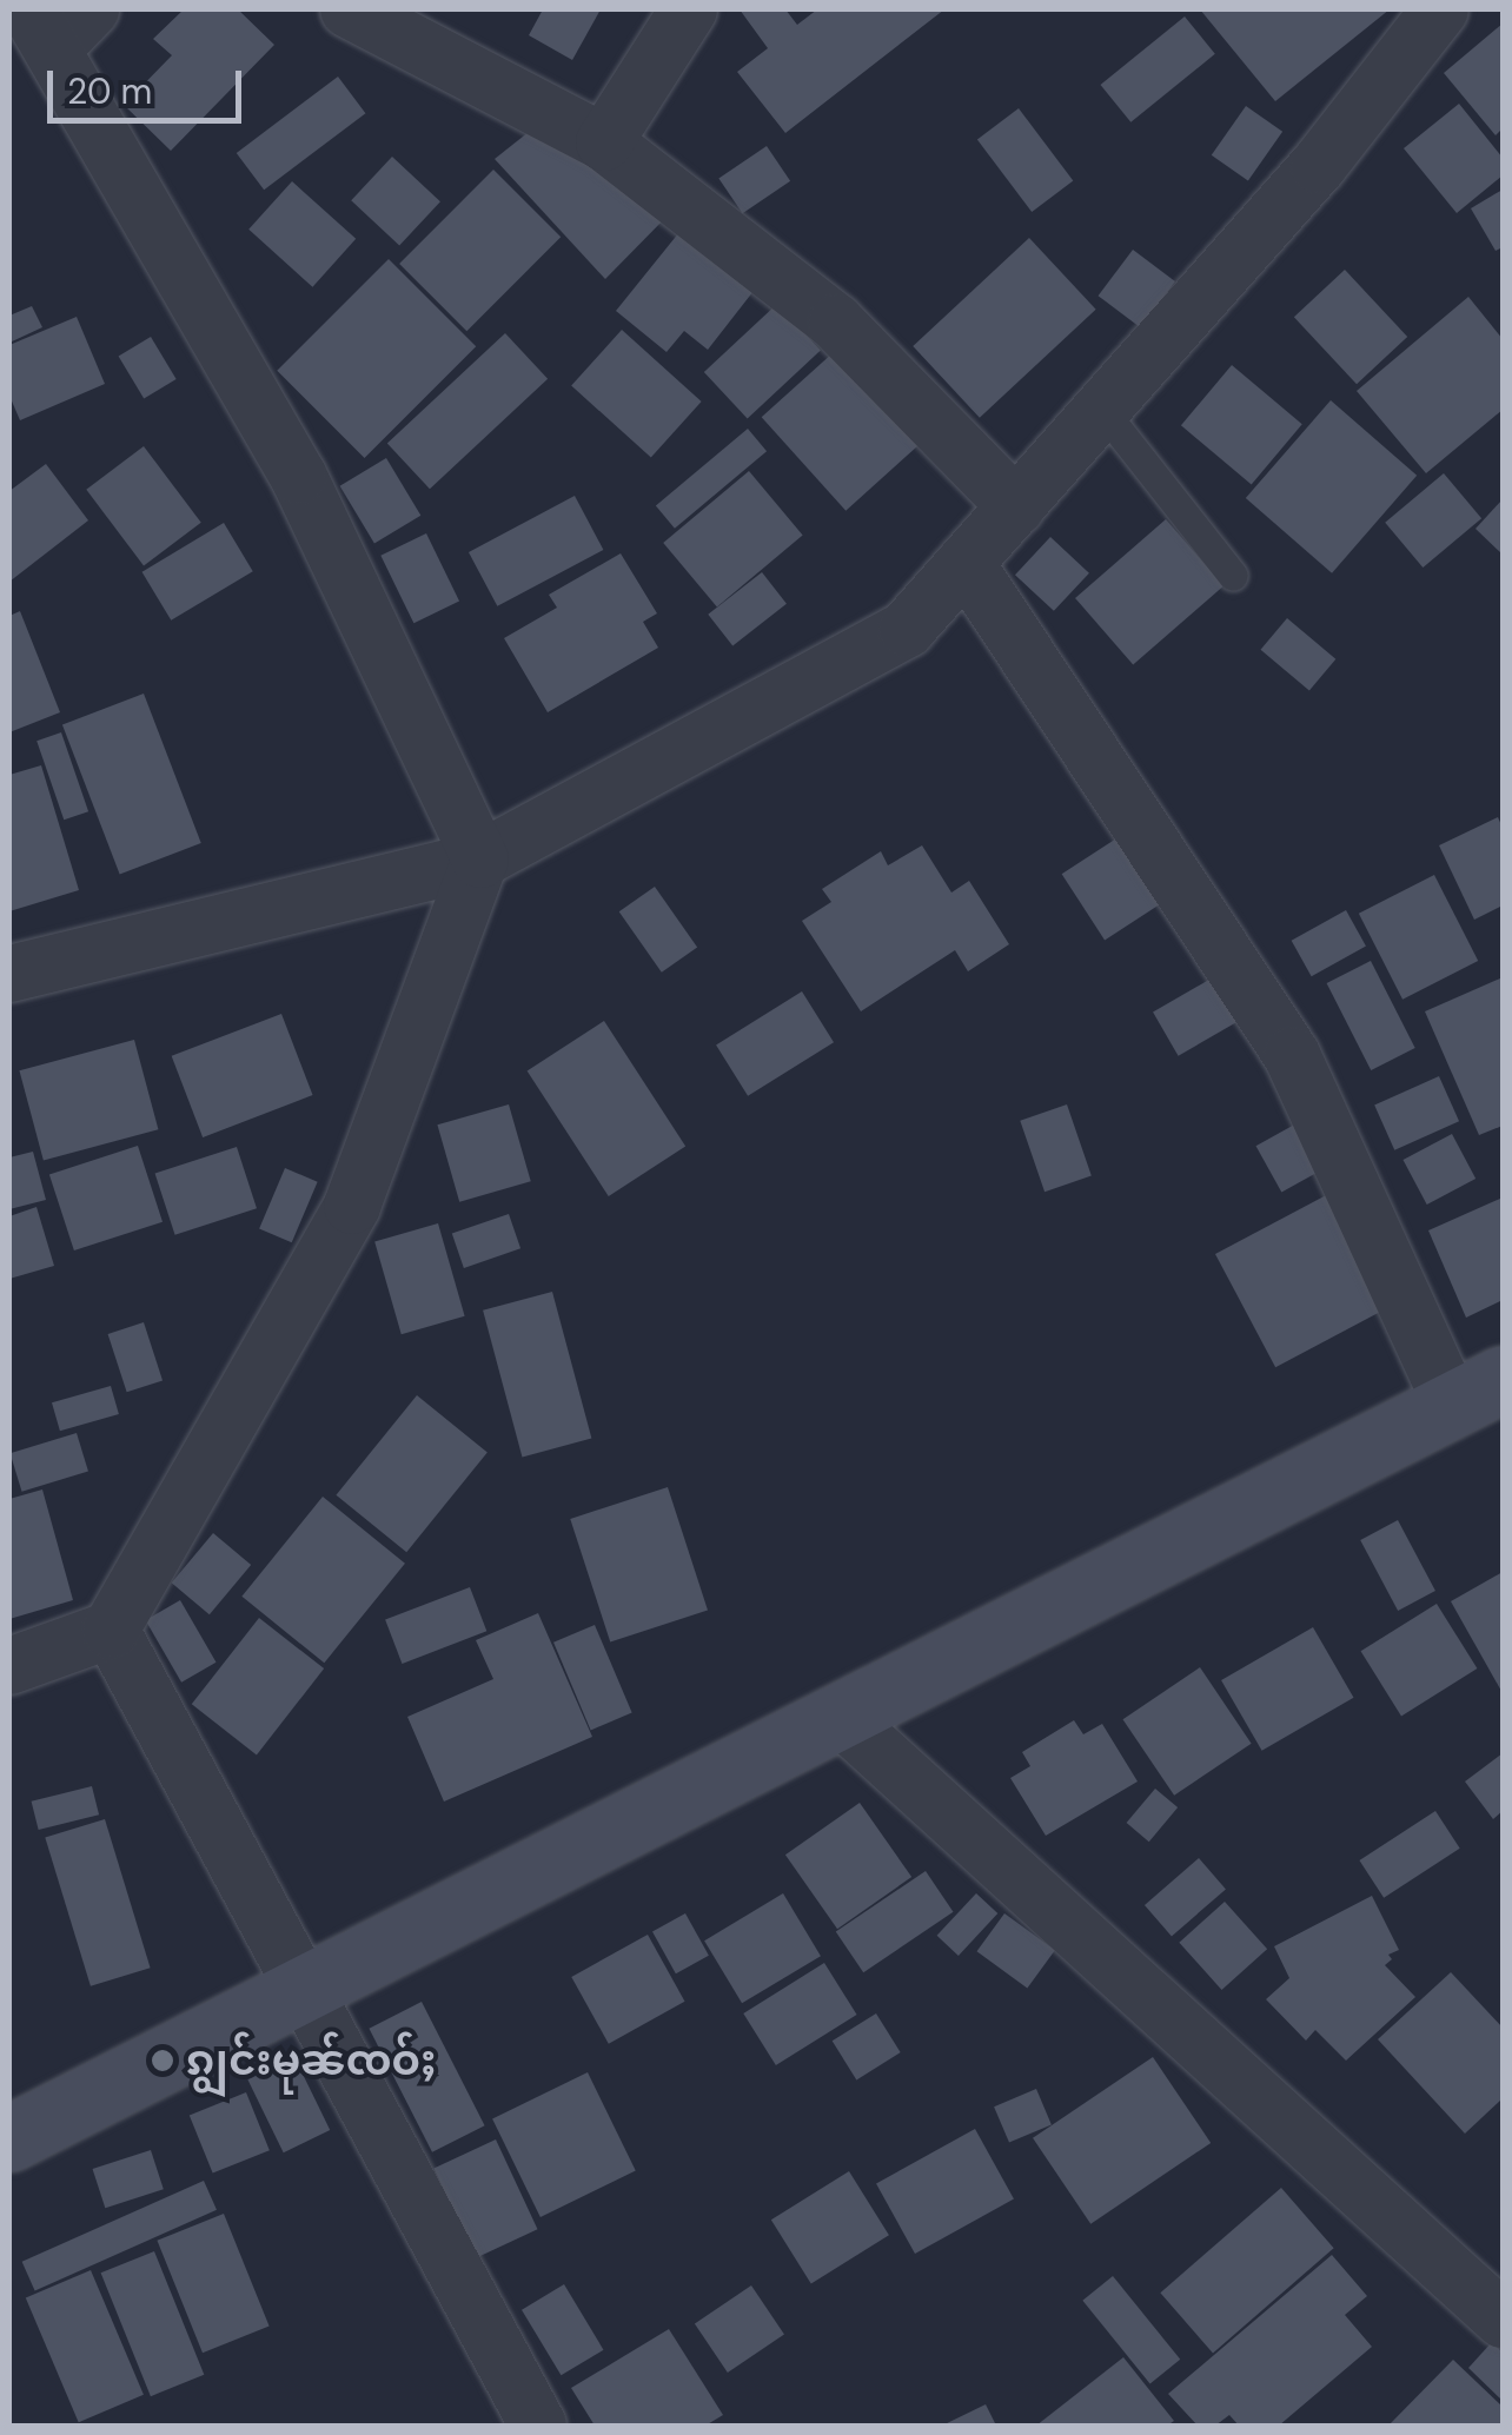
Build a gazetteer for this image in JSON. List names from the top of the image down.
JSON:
{
  "places": ["ၵျွင်းမုၼ်ၸဝ်ႈ"],
  "scale_bar": "20 m"
}
